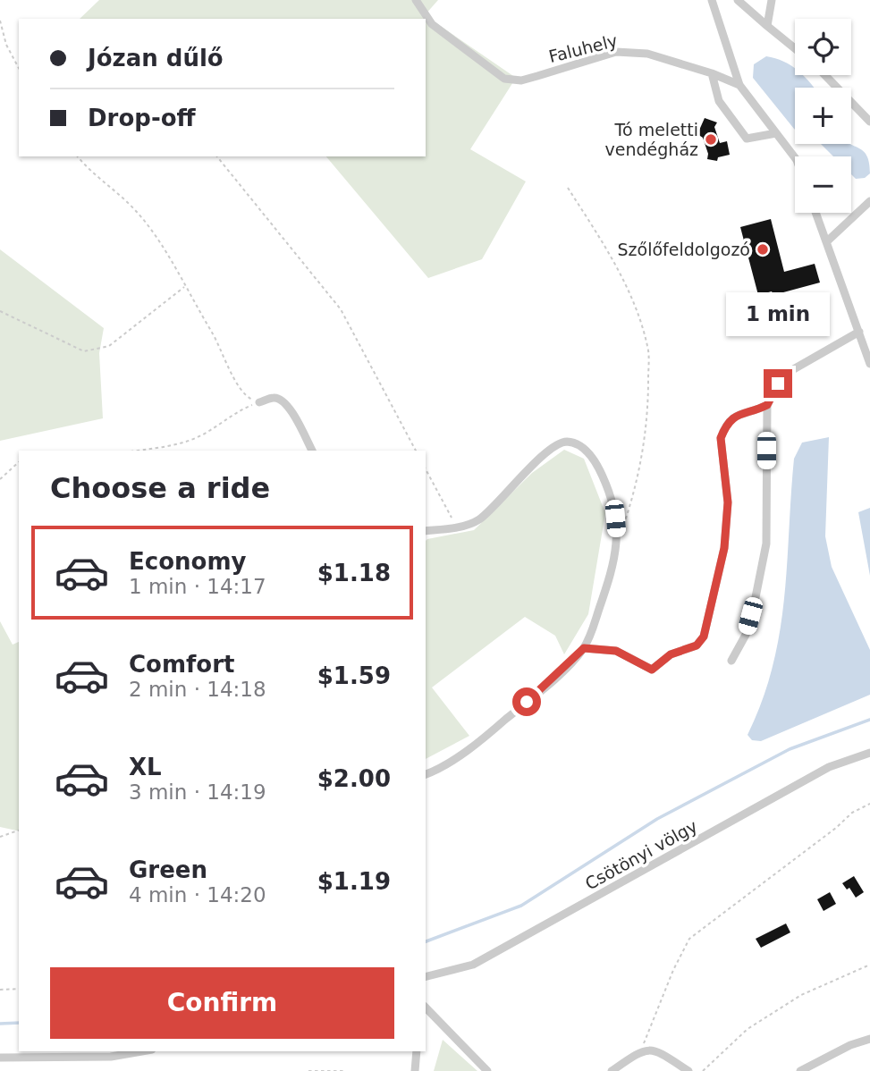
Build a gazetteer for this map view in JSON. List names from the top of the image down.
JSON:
{
  "streets": {
    "street": ["Faluhely", "Csötönyi völgy"]
  },
  "places": ["Tó meletti vendégház", "Szőlőfeldolgozó"],
  "page": {
    "map_buttons": ["+", "−"],
    "banner": ["Józan dűlő", "Drop-off"],
    "bubble": "1 min",
    "heading": "Choose a ride",
    "list": [
      {
        "name": "Economy",
        "note": "1 min · 14:17",
        "value": "$1.18"
      },
      {
        "name": "Comfort",
        "note": "2 min · 14:18",
        "value": "$1.59"
      },
      {
        "name": "XL",
        "note": "3 min · 14:19",
        "value": "$2.00"
      },
      {
        "name": "Green",
        "note": "4 min · 14:20",
        "value": "$1.19"
      }
    ],
    "buttons": "Confirm"
  }
}
